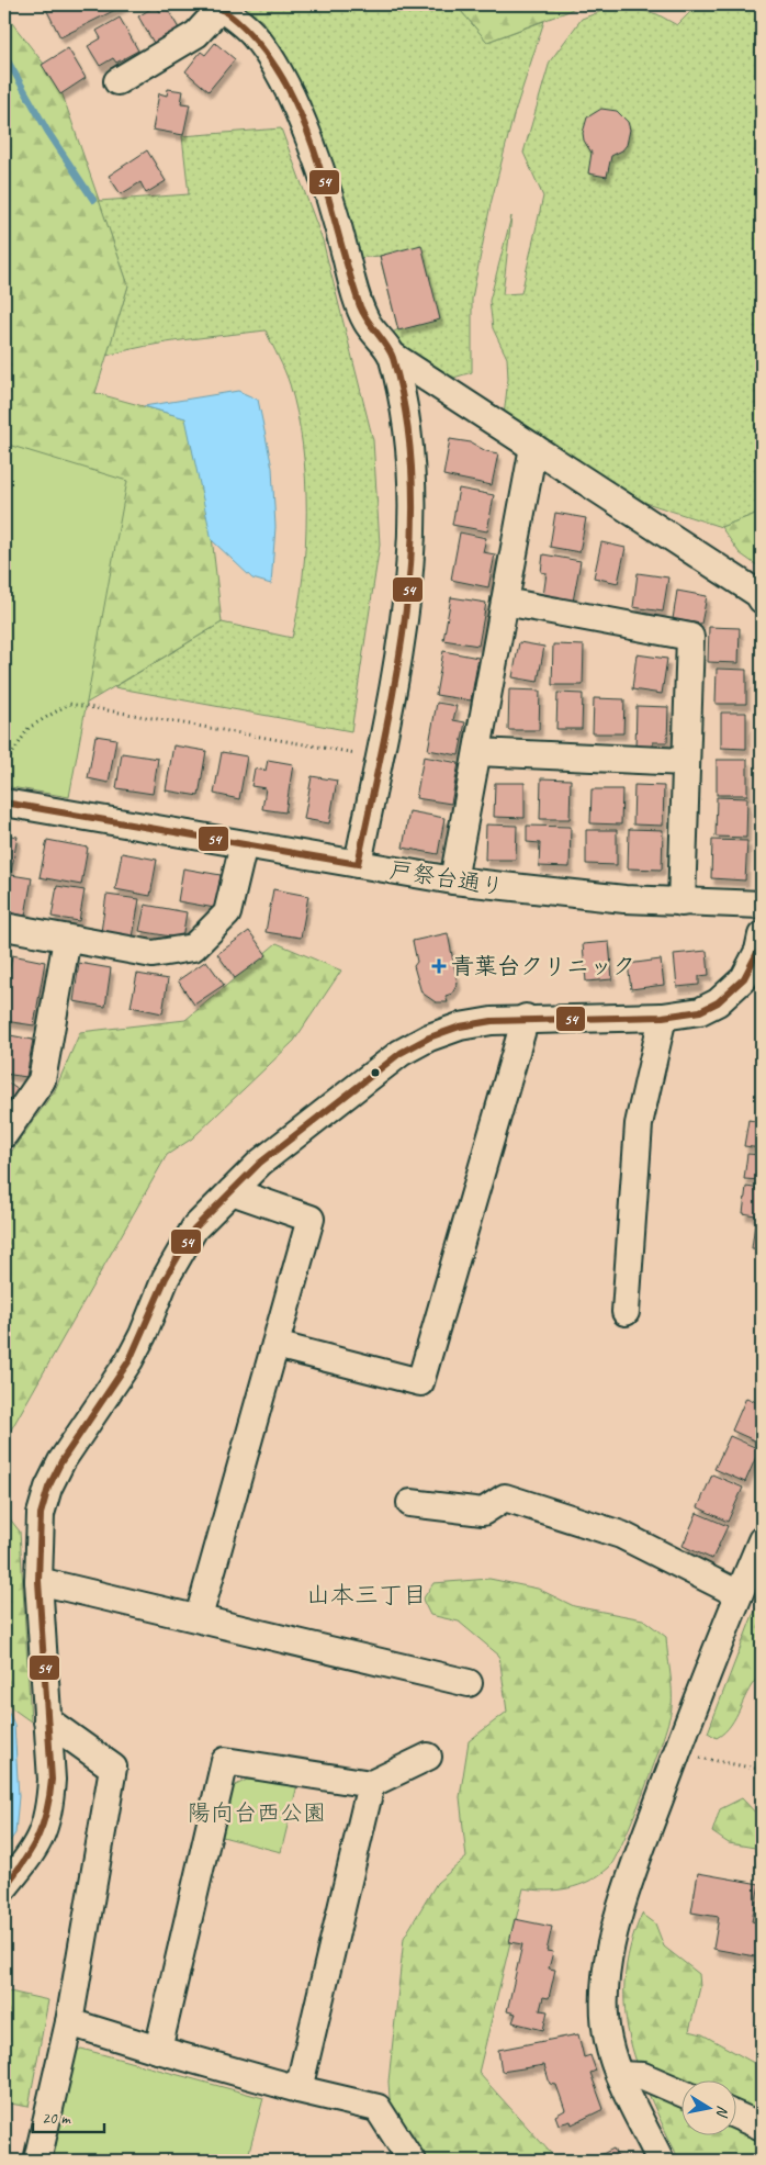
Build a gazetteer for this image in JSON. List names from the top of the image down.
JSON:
{
  "streets": {
    "street": ["戸祭台通り"]
  },
  "districts": ["山本三丁目"],
  "parks": ["陽向台西公園"],
  "places": {
    "health": ["青葉台クリニック"]
  },
  "lines": ["transit line 54"],
  "scale_bar": "20 m",
  "north": "right"
}
